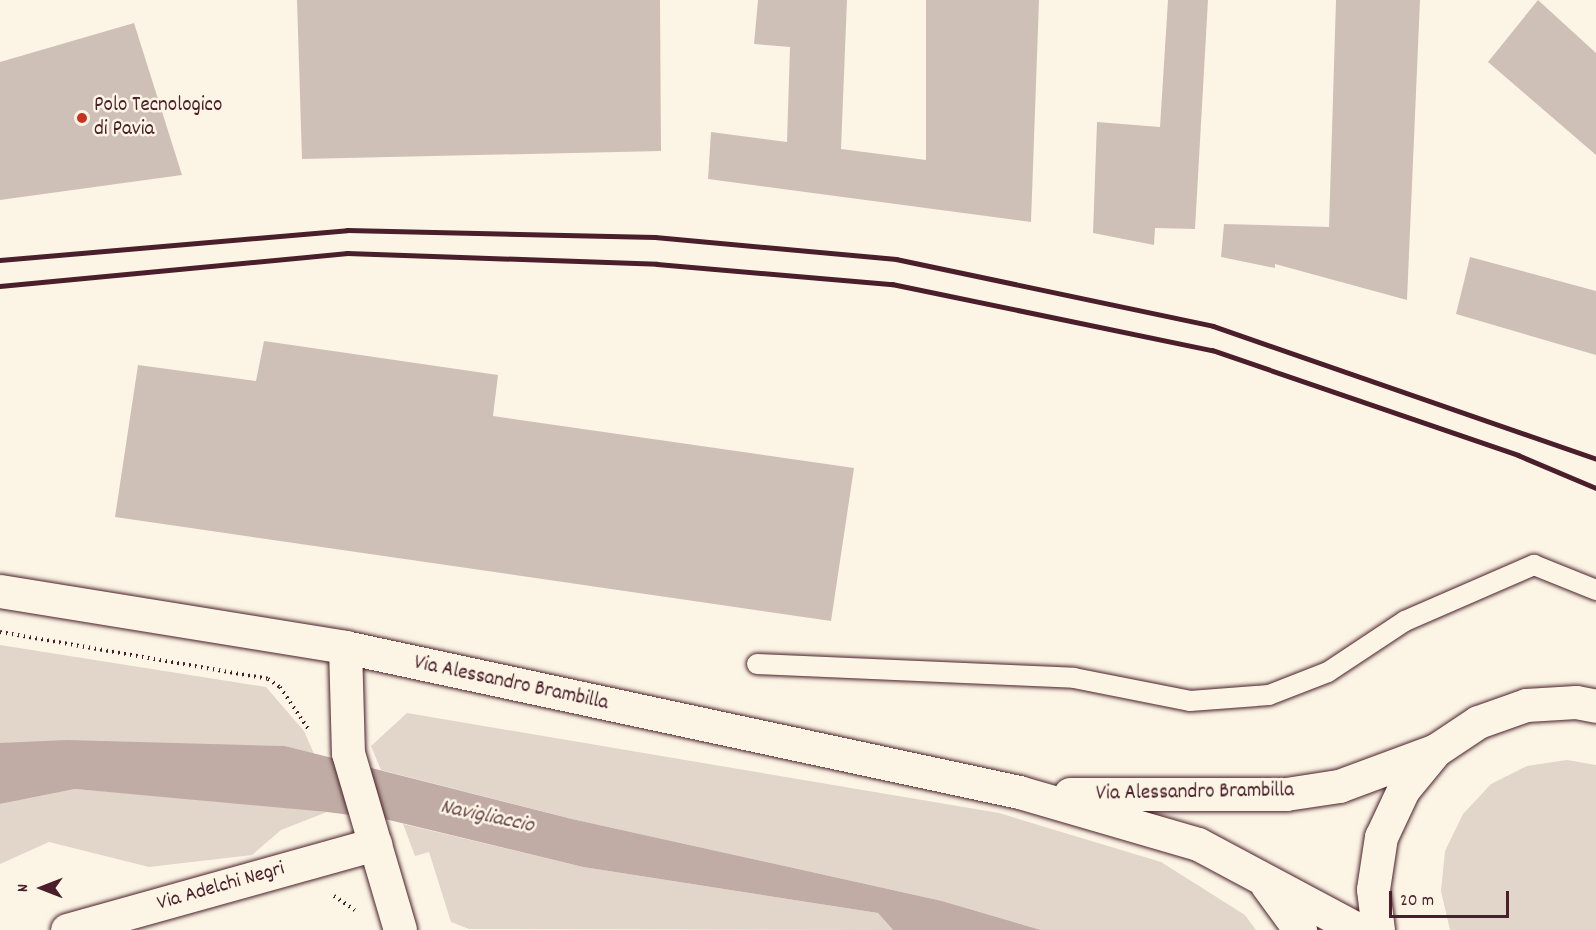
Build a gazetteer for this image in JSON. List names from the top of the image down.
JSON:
{
  "streets": {
    "main road": ["Via Alessandro Brambilla", "Via Adelchi Negri"]
  },
  "water": ["Navigliaccio"],
  "places": ["Polo Tecnologico di Pavia"],
  "scale_bar": "20 m",
  "north": "left"
}
